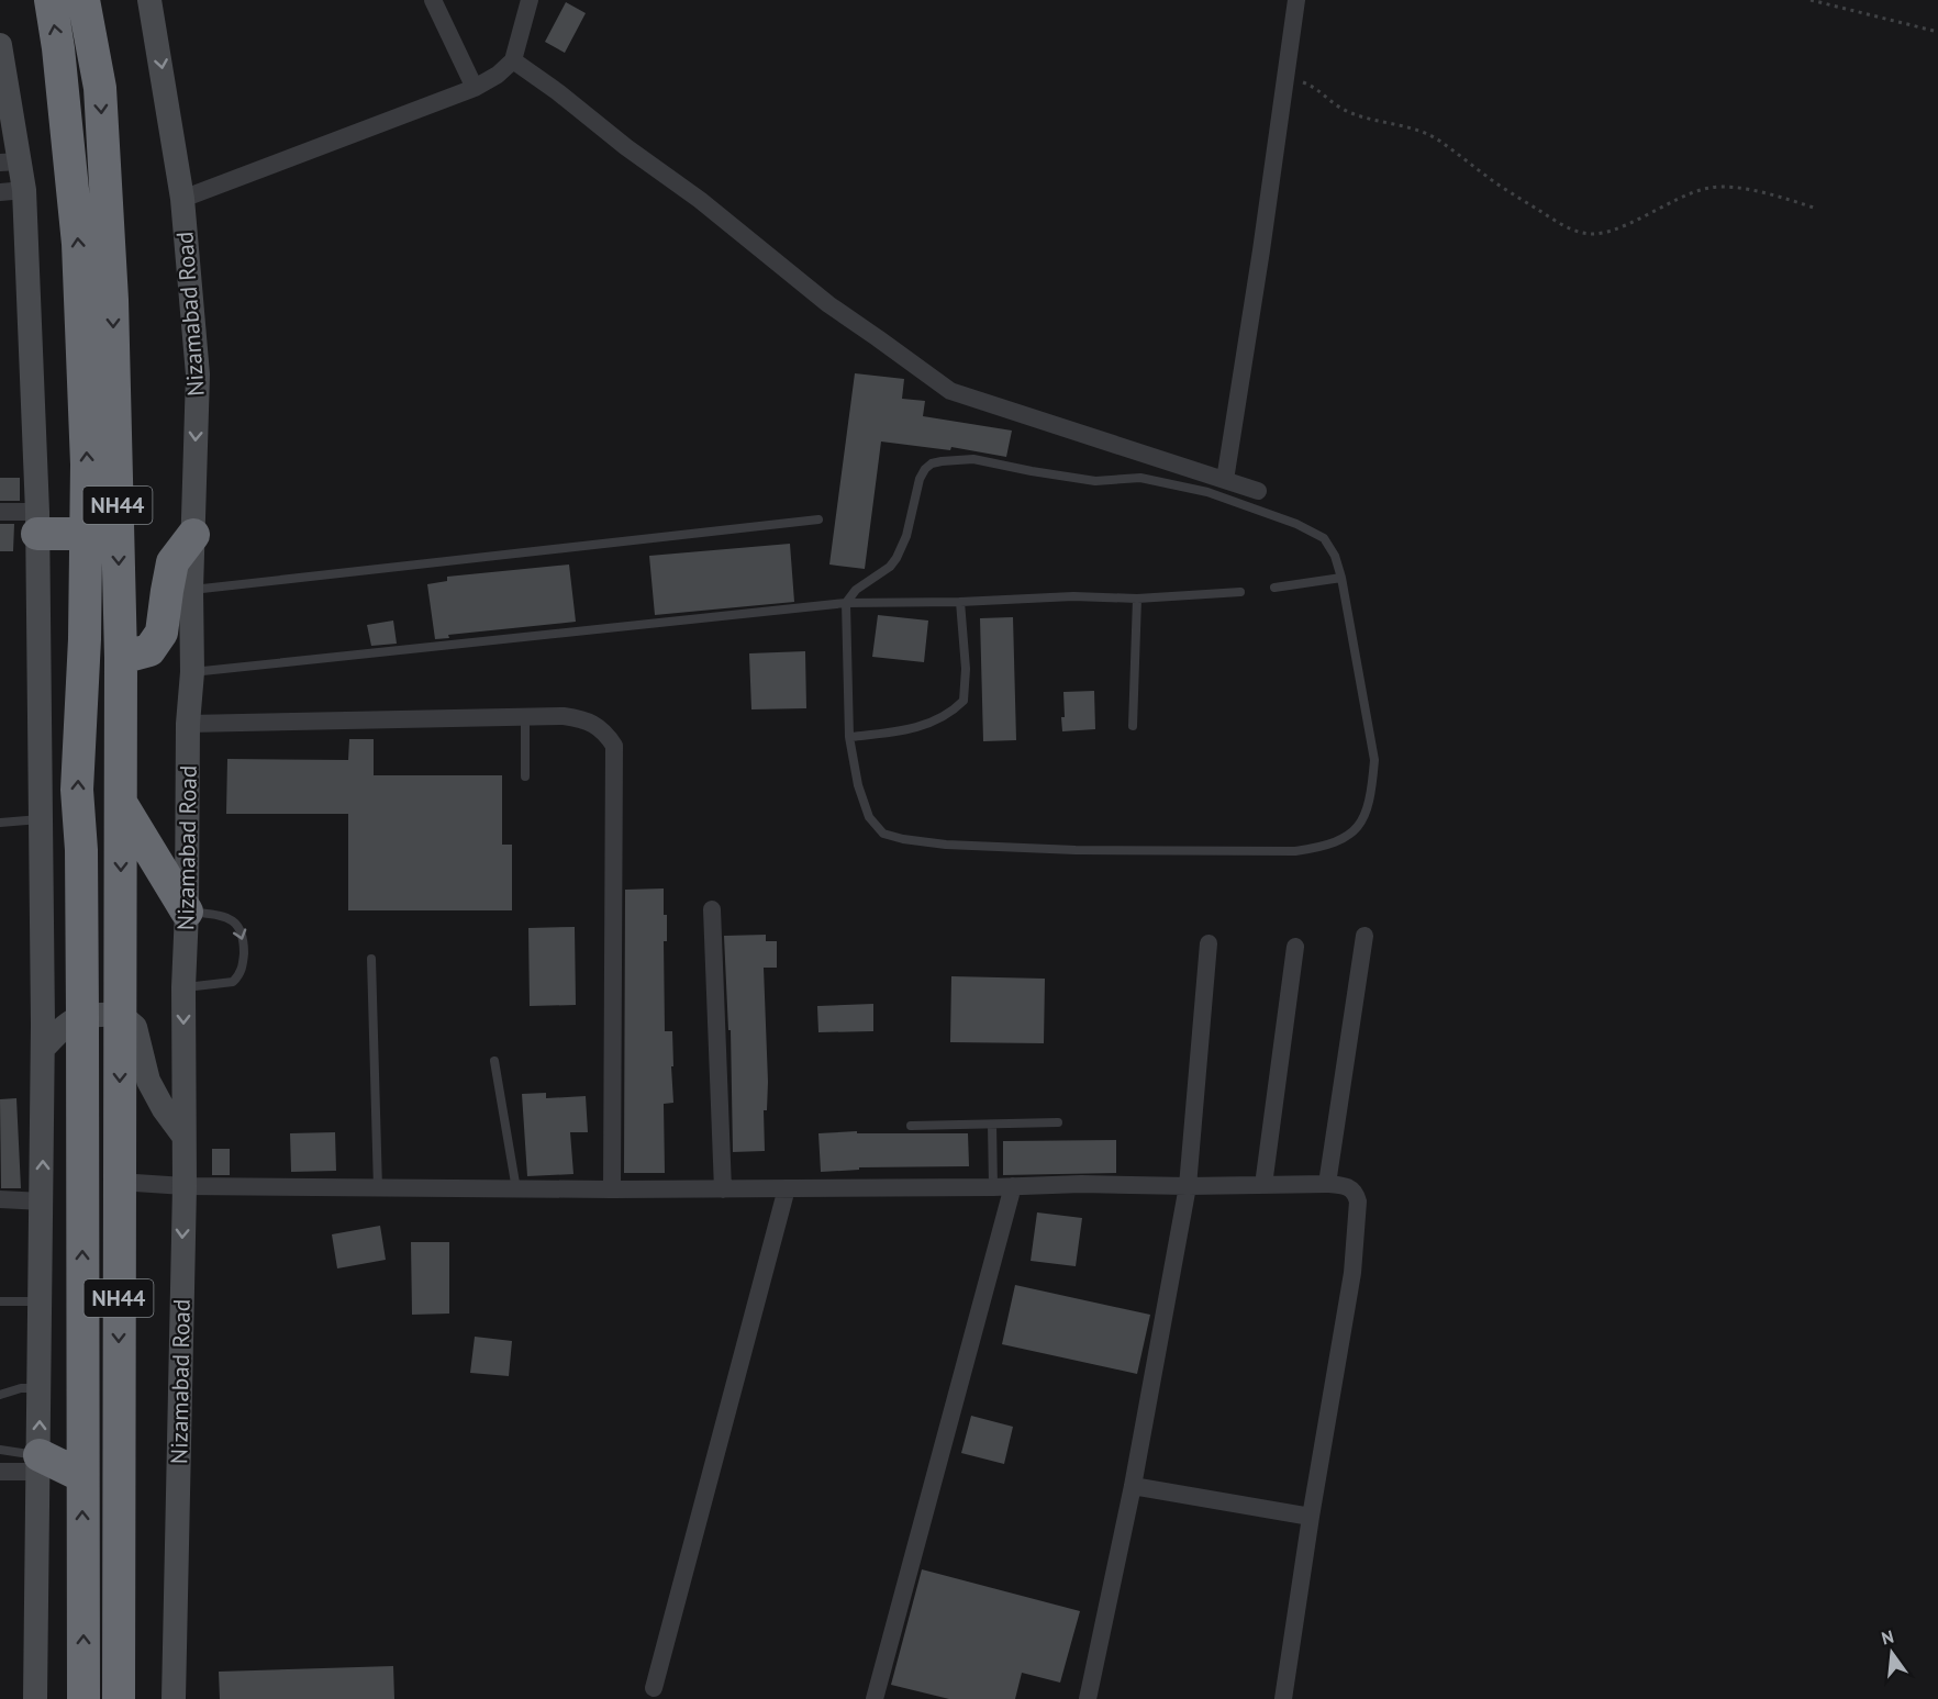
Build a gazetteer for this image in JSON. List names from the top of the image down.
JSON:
{
  "streets": {
    "highway": ["NH44"],
    "main road": ["Nizamabad Road"]
  },
  "north": "top"
}
